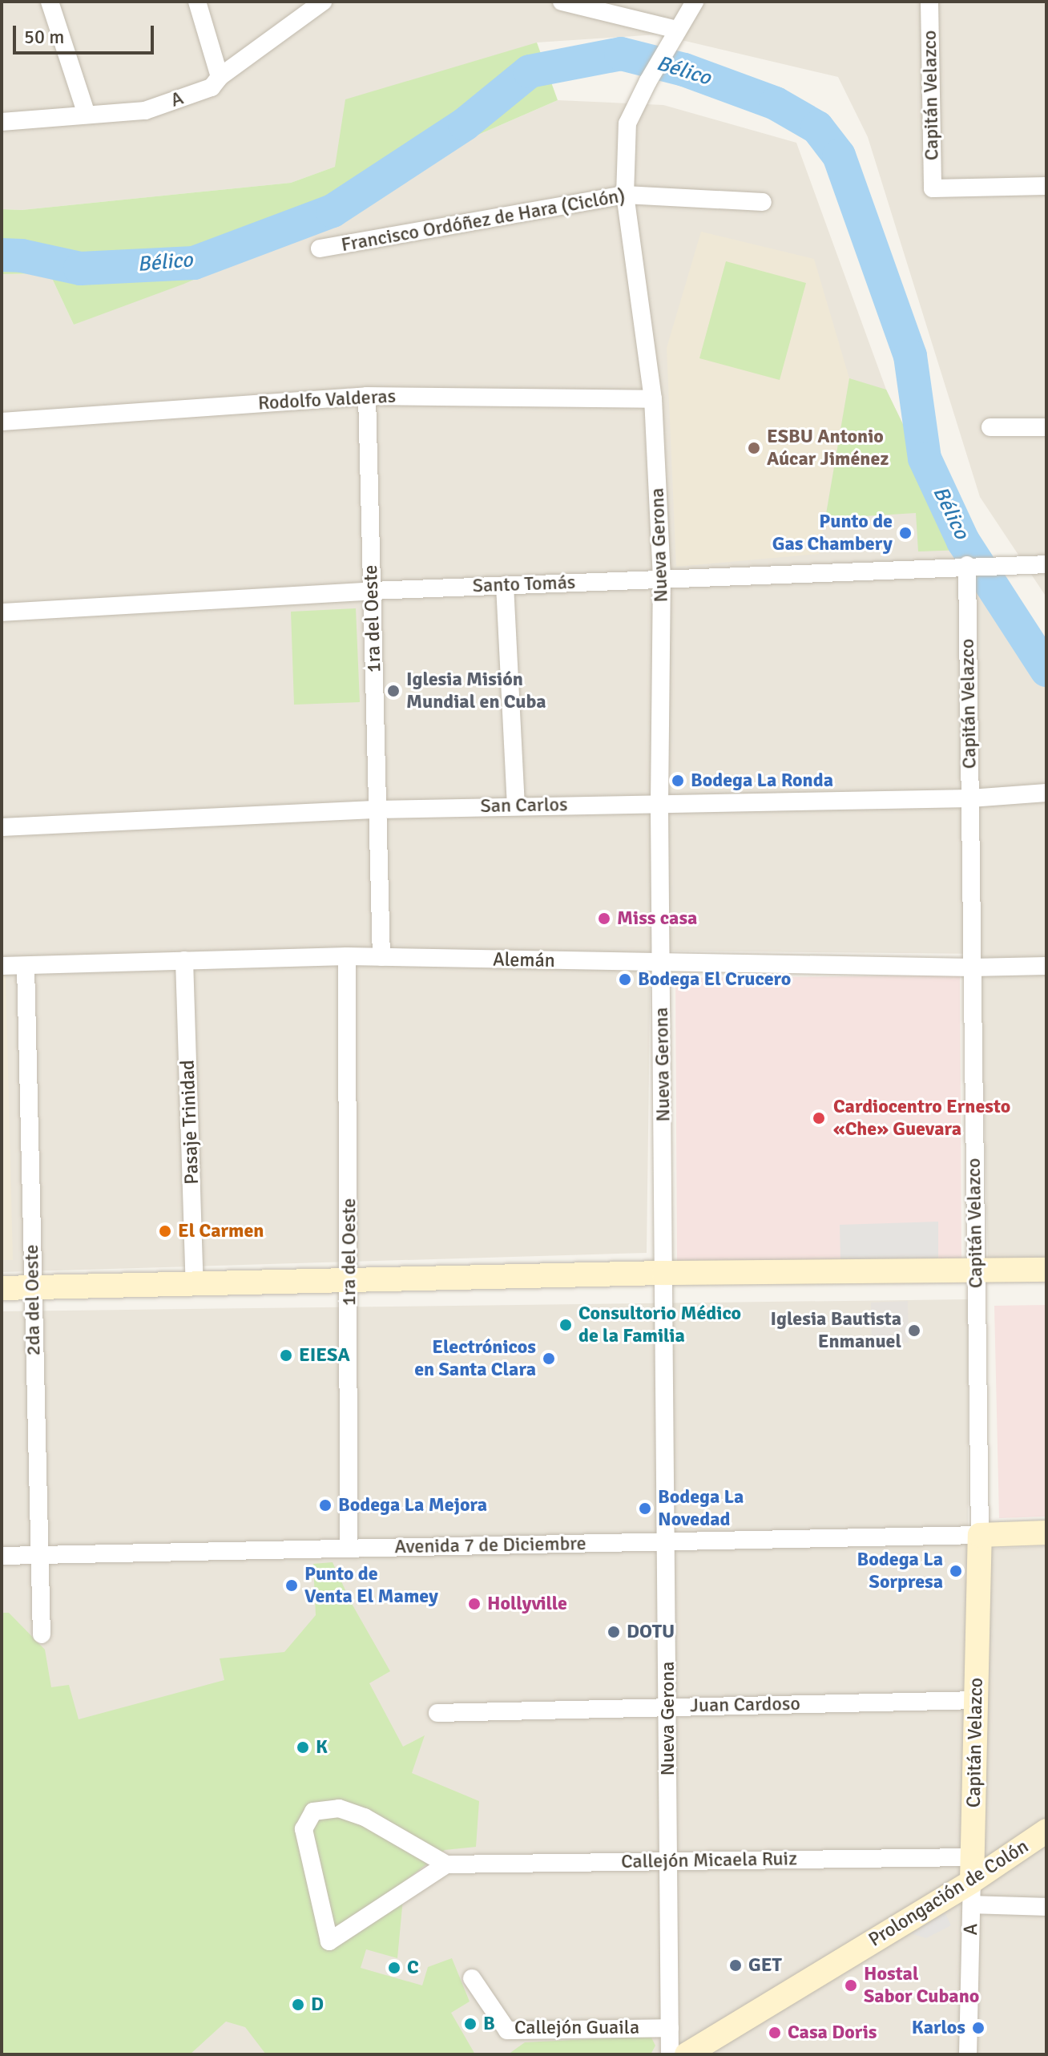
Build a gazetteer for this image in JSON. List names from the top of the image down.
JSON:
{
  "streets": {
    "main road": ["Capitán Velazco", "Prolongación de Colón"],
    "street": [
      "A",
      "Francisco Ordóñez de Hara (Ciclón)",
      "Rodolfo Valderas",
      "Nueva Gerona",
      "Santo Tomás",
      "1ra del Oeste",
      "San Carlos",
      "Alemán",
      "Pasaje Trinidad",
      "2da del Oeste",
      "Avenida 7 de Diciembre",
      "Juan Cardoso",
      "Callejón Micaela Ruiz",
      "Callejón Guaila"
    ]
  },
  "crossings": [
    ["Capitán Velazco", "A"],
    ["Capitán Velazco", "Santo Tomás"],
    ["Capitán Velazco", "San Carlos"],
    ["Capitán Velazco", "Alemán"],
    ["Capitán Velazco", "Avenida 7 de Diciembre"],
    ["Capitán Velazco", "Juan Cardoso"],
    ["Capitán Velazco", "Callejón Micaela Ruiz"],
    ["Capitán Velazco", "Prolongación de Colón"],
    ["A", "Prolongación de Colón"],
    ["Francisco Ordóñez de Hara (Ciclón)", "Nueva Gerona"],
    ["Rodolfo Valderas", "Nueva Gerona"],
    ["Rodolfo Valderas", "1ra del Oeste"],
    ["Nueva Gerona", "Santo Tomás"],
    ["Nueva Gerona", "San Carlos"],
    ["Nueva Gerona", "Alemán"],
    ["Nueva Gerona", "Avenida 7 de Diciembre"],
    ["Nueva Gerona", "Juan Cardoso"],
    ["Nueva Gerona", "Callejón Micaela Ruiz"],
    ["Nueva Gerona", "Callejón Guaila"],
    ["Santo Tomás", "1ra del Oeste"],
    ["1ra del Oeste", "San Carlos"],
    ["1ra del Oeste", "Alemán"],
    ["1ra del Oeste", "Avenida 7 de Diciembre"],
    ["Alemán", "Pasaje Trinidad"],
    ["Alemán", "2da del Oeste"],
    ["2da del Oeste", "Avenida 7 de Diciembre"]
  ],
  "water": ["Bélico"],
  "places": [
    "ESBU Antonio Aúcar Jiménez",
    "Punto de Gas Chambery",
    "Iglesia Misión Mundial en Cuba",
    "Bodega La Ronda",
    "Miss casa",
    "Bodega El Crucero",
    "Cardiocentro Ernesto «Che» Guevara",
    "El Carmen",
    "Consultorio Médico de la Familia",
    "Iglesia Bautista Enmanuel",
    "EIESA",
    "Electrónicos en Santa Clara",
    "Bodega La Mejora",
    "Bodega La Novedad",
    "Bodega La Sorpresa",
    "Punto de Venta El Mamey",
    "Hollyville",
    "DOTU",
    "K",
    "GET",
    "C",
    "Hostal Sabor Cubano",
    "D",
    "B",
    "Karlos",
    "Casa Doris"
  ],
  "scale_bar": "50 m"
}
